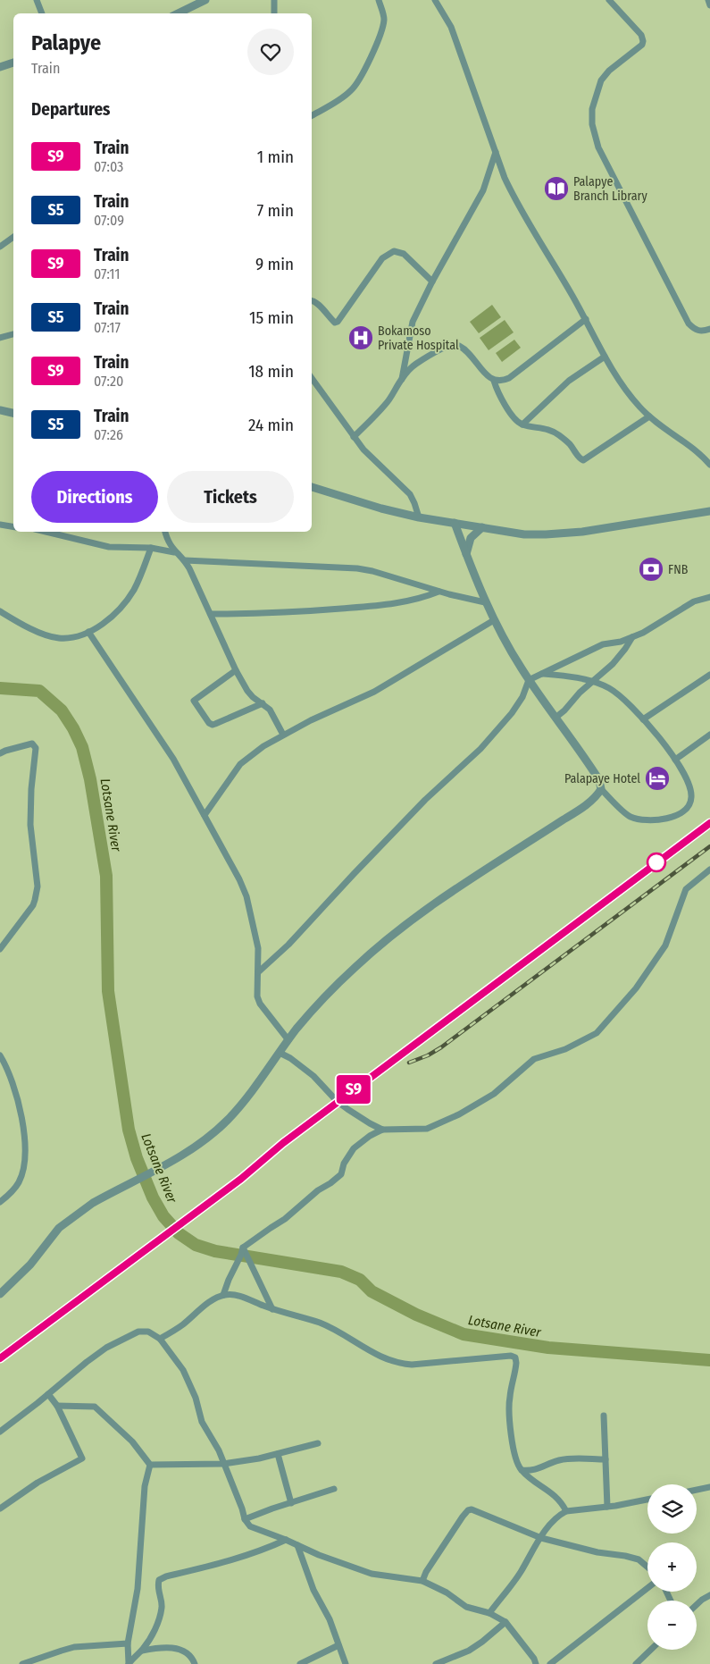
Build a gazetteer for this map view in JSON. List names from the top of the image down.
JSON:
{
  "water": ["Lotsane River"],
  "places": {
    "library": ["Palapye Branch Library"],
    "hospital": ["Bokamoso Private Hospital"],
    "bank": ["FNB"],
    "hotel": ["Palapaye Hotel"]
  },
  "page": {
    "on_map": "S9",
    "heading": [
      ["Palapye", "Train"],
      "Departures"
    ],
    "list": [
      {
        "mark": "S9",
        "name": "Train",
        "note": "07:03",
        "value": "1 min"
      },
      {
        "mark": "S5",
        "name": "Train",
        "note": "07:09",
        "value": "7 min"
      },
      {
        "mark": "S9",
        "name": "Train",
        "note": "07:11",
        "value": "9 min"
      },
      {
        "mark": "S5",
        "name": "Train",
        "note": "07:17",
        "value": "15 min"
      },
      {
        "mark": "S9",
        "name": "Train",
        "note": "07:20",
        "value": "18 min"
      },
      {
        "mark": "S5",
        "name": "Train",
        "note": "07:26",
        "value": "24 min"
      }
    ],
    "buttons": ["Directions", "Tickets"],
    "map_buttons": ["+", "−"]
  }
}
